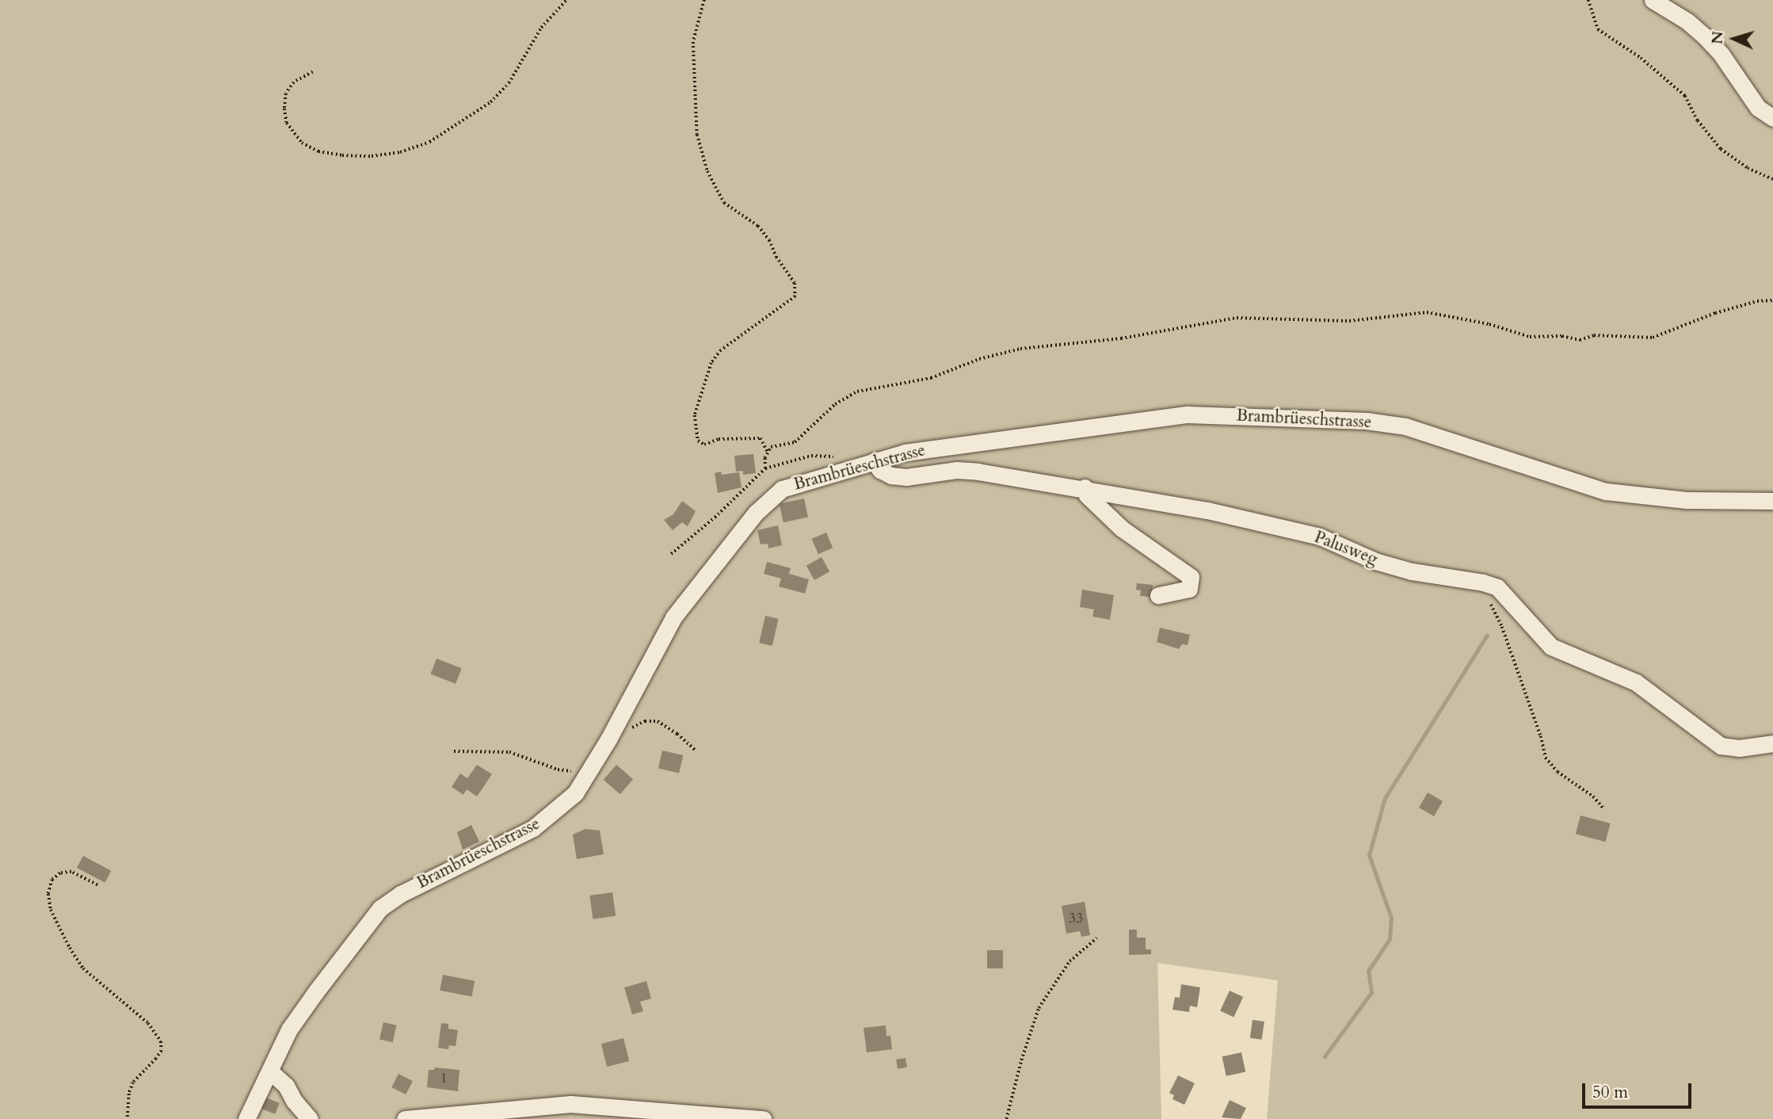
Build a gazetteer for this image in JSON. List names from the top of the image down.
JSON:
{
  "streets": {
    "street": ["Brambrüeschstrasse", "Palusweg"]
  },
  "crossings": [
    ["Brambrüeschstrasse", "Palusweg"]
  ],
  "house_numbers": ["33", "1"],
  "scale_bar": "50 m",
  "north": "left"
}
